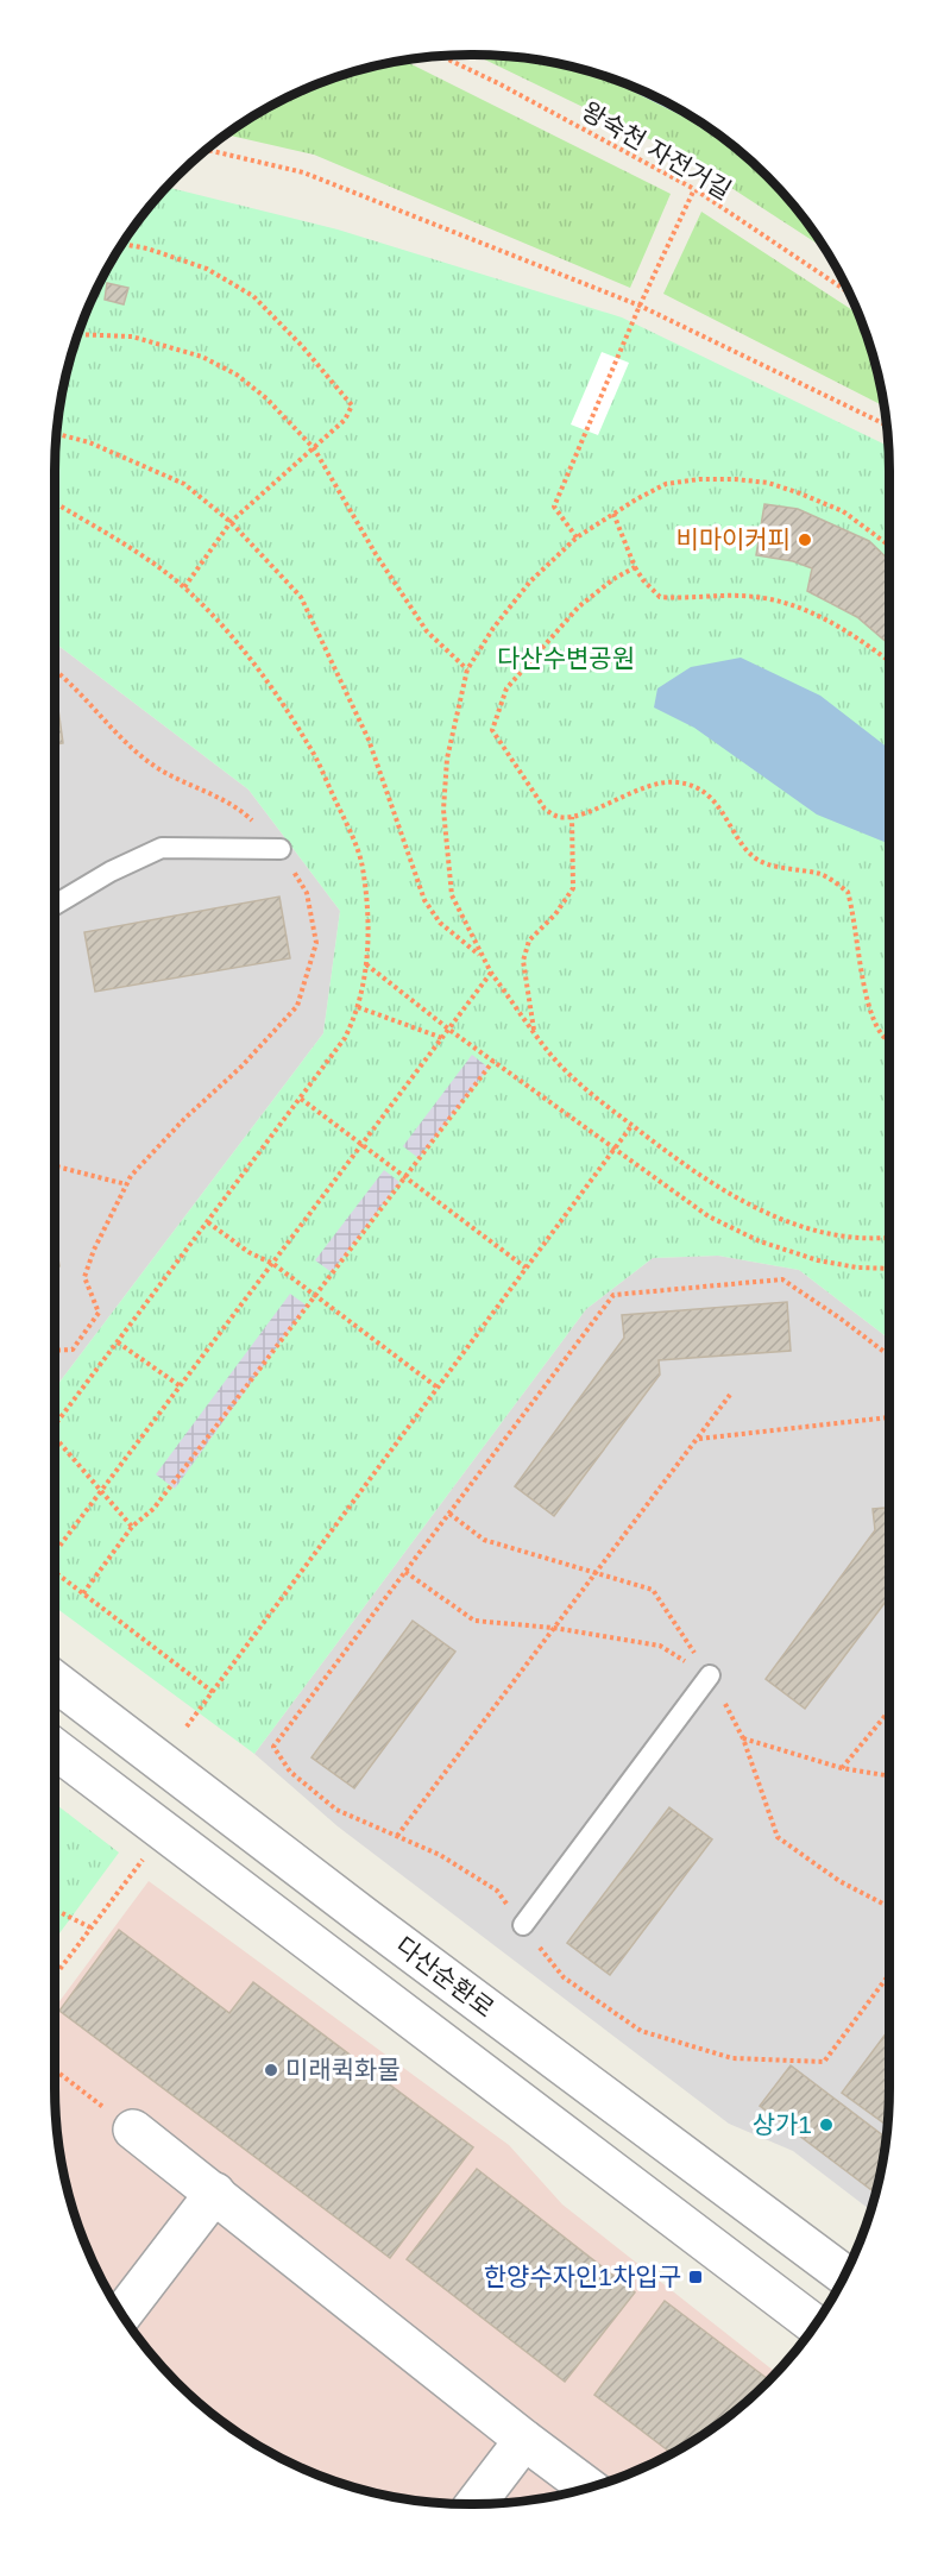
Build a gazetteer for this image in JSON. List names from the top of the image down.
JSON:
{
  "streets": {
    "street": ["다산순환로"],
    "path": ["왕숙천 자전거길"]
  },
  "parks": ["다산수변공원"],
  "places": {
    "other": ["비마이커피", "미래퀵화물", "상가1"],
    "transit": ["한양수자인1차입구"]
  }
}
